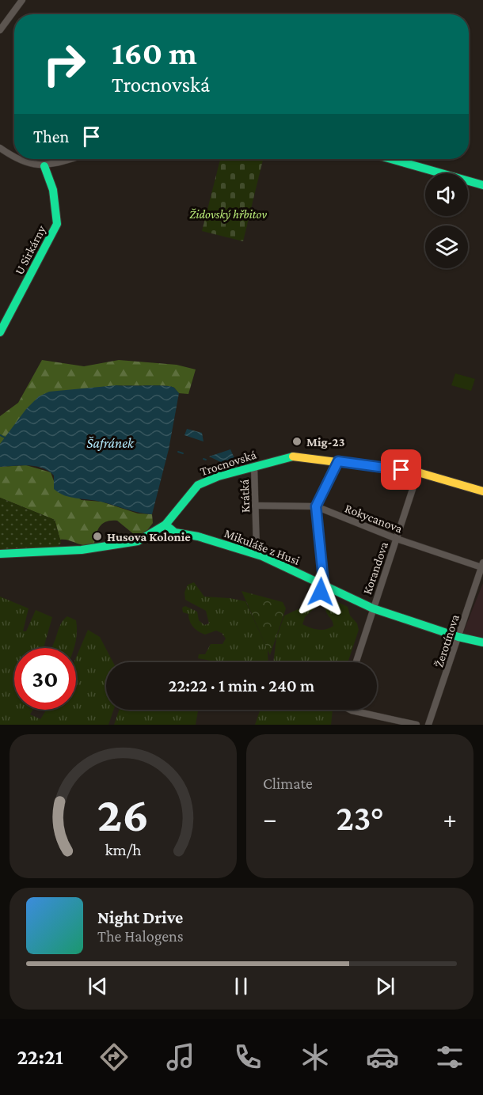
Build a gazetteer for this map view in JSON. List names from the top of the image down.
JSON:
{
  "streets": {
    "street": [
      "U Sirkárny",
      "Trocnovská",
      "Krátká",
      "Rokycanova",
      "Mikuláše z Husi",
      "Korandova",
      "Žerotínova"
    ]
  },
  "crossings": [
    ["Trocnovská", "Krátká"],
    ["Trocnovská", "Mikuláše z Husi"],
    ["Trocnovská", "Korandova"],
    ["Krátká", "Rokycanova"],
    ["Krátká", "Mikuláše z Husi"],
    ["Rokycanova", "Korandova"],
    ["Rokycanova", "Žerotínova"],
    ["Mikuláše z Husi", "Korandova"],
    ["Mikuláše z Husi", "Žerotínova"]
  ],
  "water": ["Šafránek"],
  "parks": ["Židovský hřbitov"],
  "places": ["Mig-23", "Husova Kolonie"],
  "page": {
    "turn": ["160 m", "Trocnovská"],
    "then": "Then",
    "limit": "30",
    "trip": "22:22 · 1 min · 240 m",
    "tile": "Climate",
    "heat": ["−", "23°", "+"],
    "song": ["Night Drive", "The Halogens"],
    "tabs": "22:21",
    "gauge": ["26", "km/h"]
  }
}
